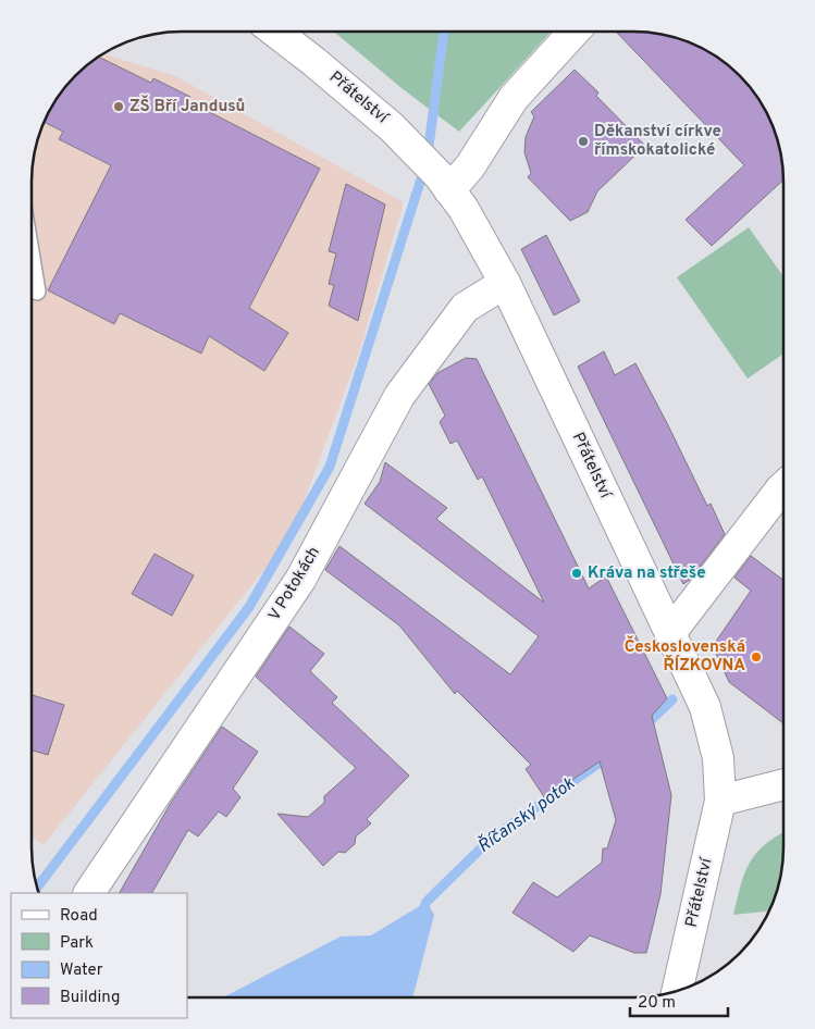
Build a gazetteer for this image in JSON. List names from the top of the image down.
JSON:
{
  "streets": {
    "street": ["Přátelství", "V Potokách"]
  },
  "crossings": [
    ["Přátelství", "V Potokách"]
  ],
  "water": ["Říčanský potok"],
  "places": [
    "ZŠ Bří Jandusů",
    "Děkanství církve římskokatolické",
    "Kráva na střeše",
    "Československá ŘÍZKOVNA"
  ],
  "legend": [
    "Road",
    "Park",
    "Water",
    "Building"
  ],
  "scale_bar": "20 m"
}
